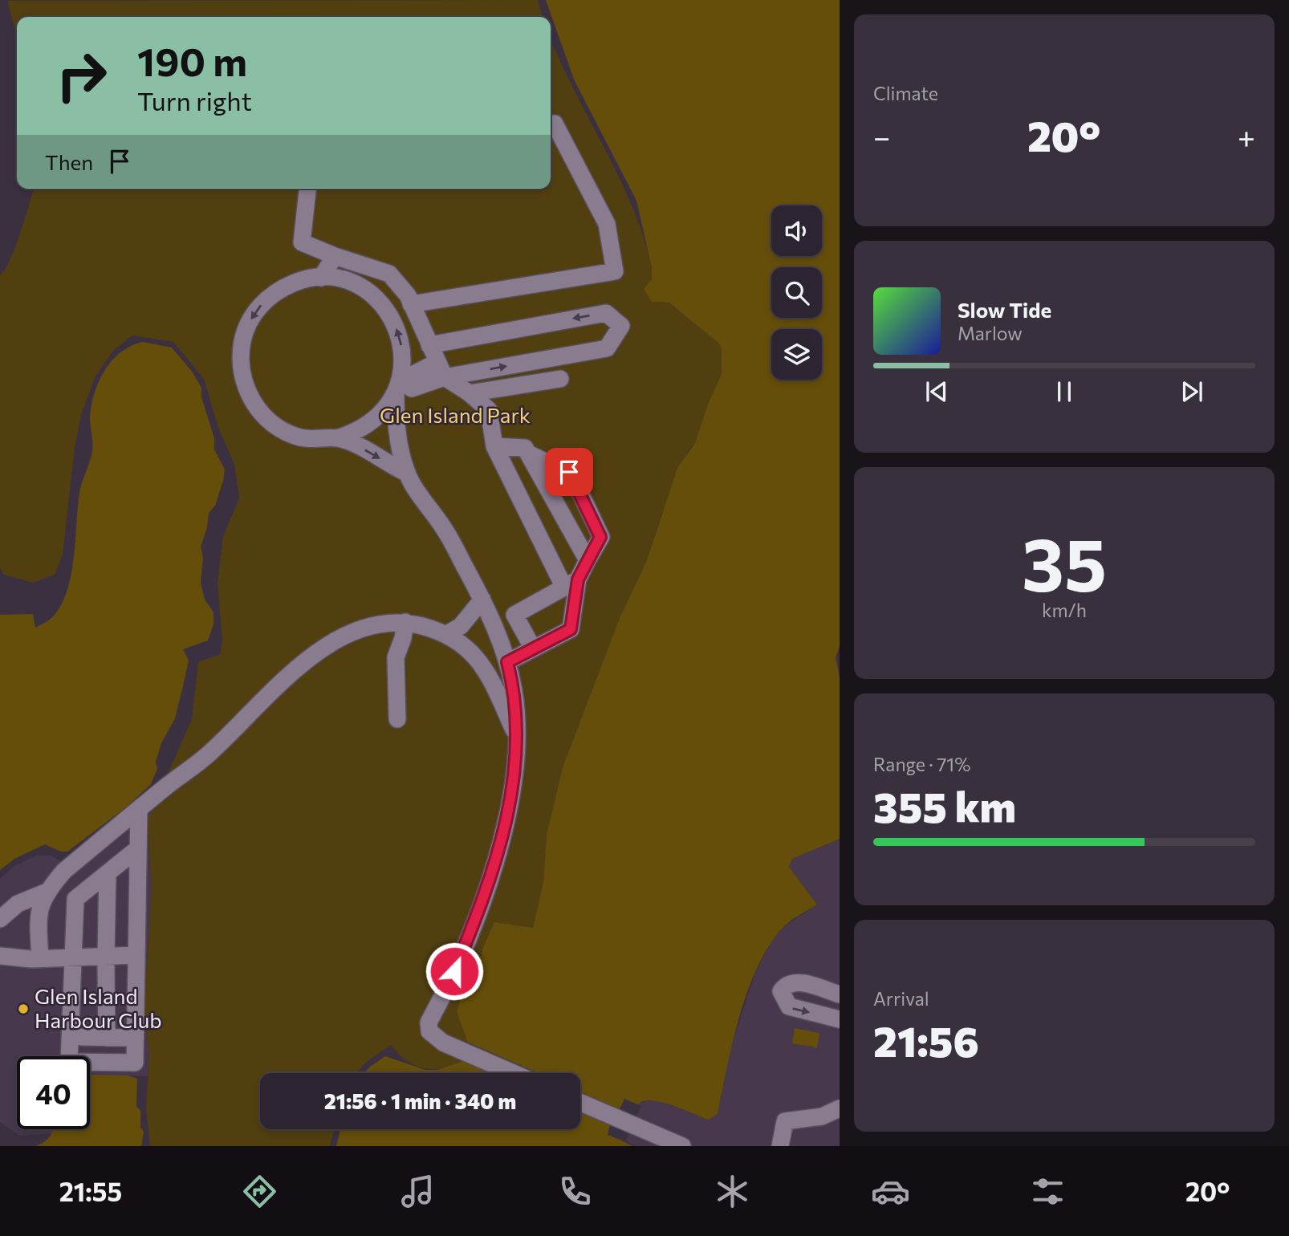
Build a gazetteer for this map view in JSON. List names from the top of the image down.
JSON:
{
  "parks": ["Glen Island Park"],
  "places": ["Glen Island Harbour Club"],
  "page": {
    "tile": [
      "Climate",
      ["35", "km/h"],
      ["Range · 71%", "355 km"],
      ["Arrival", "21:56"]
    ],
    "turn": ["190 m", "Turn right"],
    "heat": ["−", "20°", "+"],
    "then": "Then",
    "song": ["Slow Tide", "Marlow"],
    "limit": "40",
    "trip": "21:56 · 1 min · 340 m",
    "tabs": ["21:55", "20°"]
  }
}
